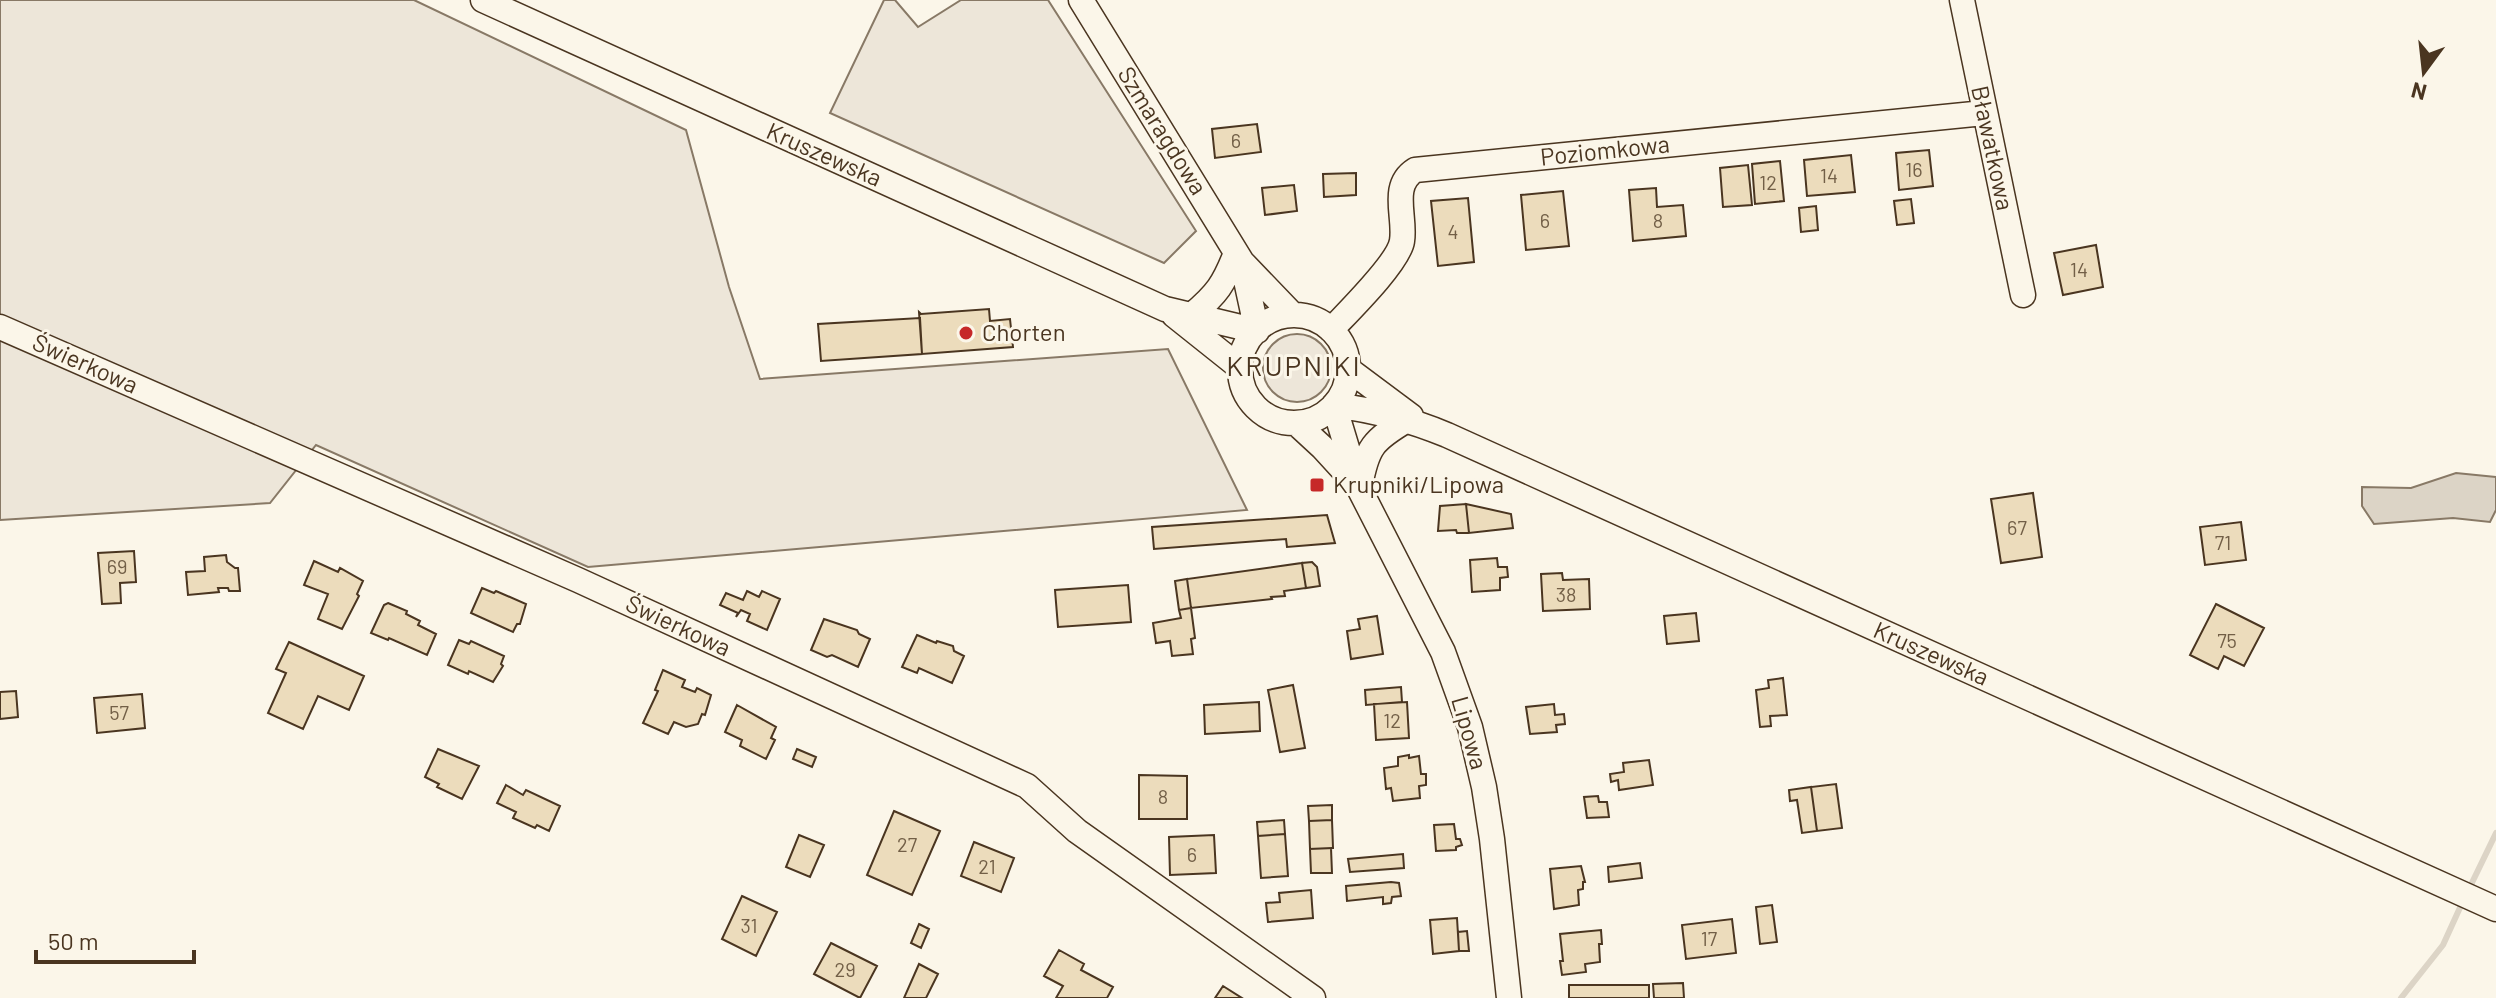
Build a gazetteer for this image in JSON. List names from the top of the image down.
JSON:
{
  "streets": {
    "street": [
      "Szmaragdowa",
      "Bławatkowa",
      "Poziomkowa",
      "Kruszewska",
      "Świerkowa",
      "Lipowa"
    ]
  },
  "crossings": [
    ["Szmaragdowa", "Poziomkowa"],
    ["Szmaragdowa", "Kruszewska"],
    ["Szmaragdowa", "Lipowa"],
    ["Bławatkowa", "Poziomkowa"],
    ["Poziomkowa", "Kruszewska"],
    ["Poziomkowa", "Lipowa"],
    ["Kruszewska", "Lipowa"]
  ],
  "districts": ["KRUPNIKI"],
  "places": {
    "other": ["Chorten"],
    "transit": ["Krupniki/Lipowa"]
  },
  "house_numbers": [
    "6",
    "16",
    "14",
    "12",
    "6",
    "8",
    "4",
    "14",
    "67",
    "71",
    "69",
    "38",
    "75",
    "57",
    "12",
    "8",
    "27",
    "6",
    "21",
    "31",
    "17",
    "29"
  ],
  "scale_bar": "50 m",
  "north": "bottom"
}
